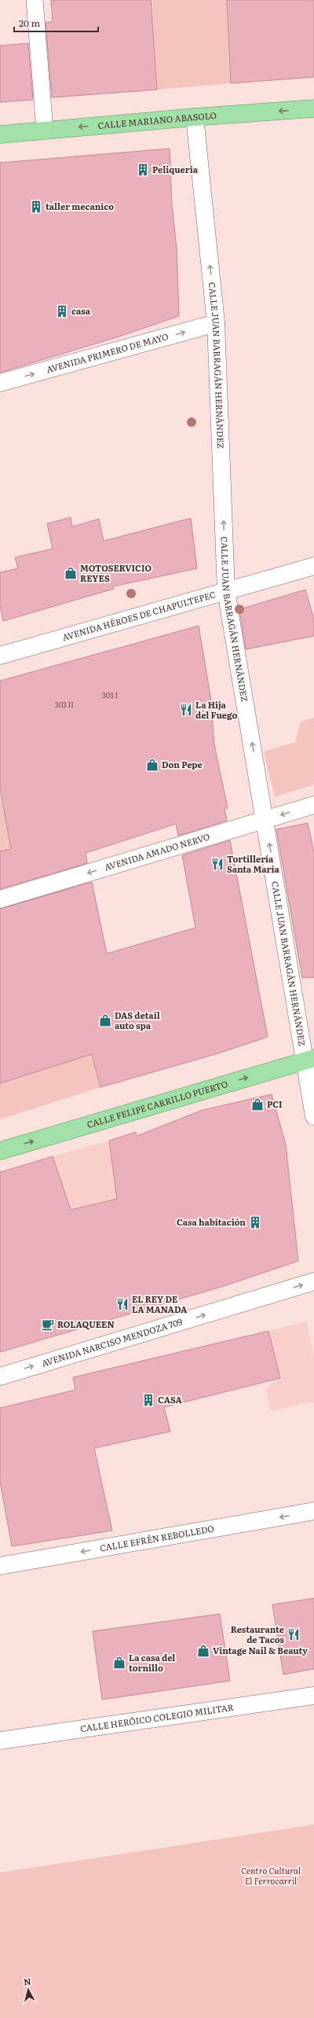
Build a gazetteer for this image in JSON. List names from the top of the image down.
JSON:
{
  "streets": {
    "main road": ["CALLE MARIANO ABASOLO", "CALLE FELIPE CARRILLO PUERTO"],
    "street": [
      "AVENIDA PRIMERO DE MAYO",
      "CALLE JUAN BARRAGÁN HERNÁNDEZ",
      "AVENIDA HÉROES DE CHAPULTEPEC",
      "AVENIDA AMADO NERVO",
      "AVENIDA NARCISO MENDOZA 709",
      "CALLE EFRÉN REBOLLEDO",
      "CALLE HERÓICO COLEGIO MILITAR"
    ]
  },
  "crossings": [
    ["CALLE MARIANO ABASOLO", "CALLE JUAN BARRAGÁN HERNÁNDEZ"],
    ["AVENIDA PRIMERO DE MAYO", "CALLE JUAN BARRAGÁN HERNÁNDEZ"],
    ["CALLE JUAN BARRAGÁN HERNÁNDEZ", "AVENIDA HÉROES DE CHAPULTEPEC"],
    ["CALLE JUAN BARRAGÁN HERNÁNDEZ", "AVENIDA AMADO NERVO"],
    ["CALLE JUAN BARRAGÁN HERNÁNDEZ", "CALLE FELIPE CARRILLO PUERTO"]
  ],
  "one_way": [
    "CALLE MARIANO ABASOLO",
    "AVENIDA PRIMERO DE MAYO",
    "CALLE JUAN BARRAGÁN HERNÁNDEZ",
    "AVENIDA AMADO NERVO",
    "CALLE FELIPE CARRILLO PUERTO",
    "AVENIDA NARCISO MENDOZA 709",
    "CALLE EFRÉN REBOLLEDO"
  ],
  "parks": ["Centro Cultural El Ferrocarril"],
  "places": {
    "building": [
      "Peliqueria",
      "taller mecanico",
      "casa",
      "Casa habitación",
      "CASA"
    ],
    "shop": [
      "MOTOSERVICIO REYES",
      "Don Pepe",
      "DAS detail auto spa",
      "PCI",
      "Vintage Nail & Beauty",
      "La casa del tornillo"
    ],
    "restaurant": [
      "La Hija del Fuego",
      "Tortillería Santa María",
      "EL REY DE LA MANADA",
      "Restaurante de Tacos"
    ],
    "cafe": ["ROLAQUEEN"]
  },
  "house_numbers": ["303 I", "303 II"],
  "scale_bar": "20 m",
  "north": "top"
}
